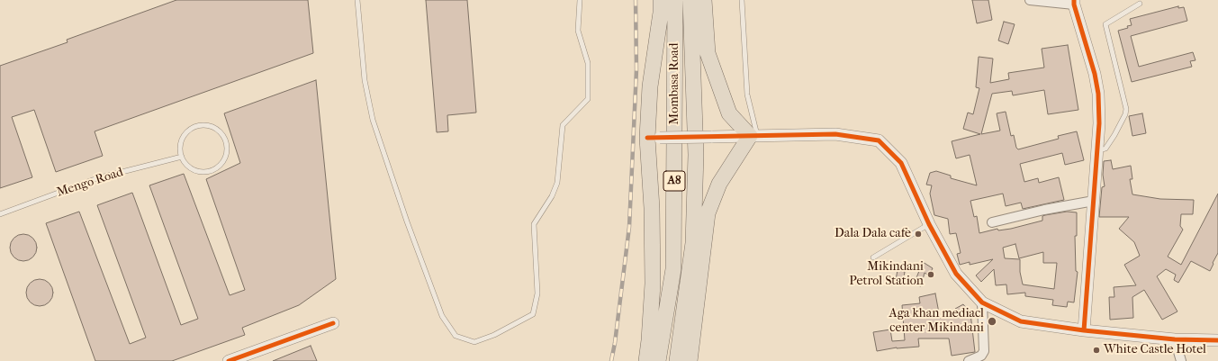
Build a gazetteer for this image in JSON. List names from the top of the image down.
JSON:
{
  "streets": {
    "highway": ["Mombasa Road", "A8"],
    "lane": ["Mengo Road"]
  },
  "places": [
    "Dala Dala cafe",
    "Mikindani Petrol Station",
    "Aga khan mediacl center Mikindani",
    "White Castle Hotel"
  ]
}
